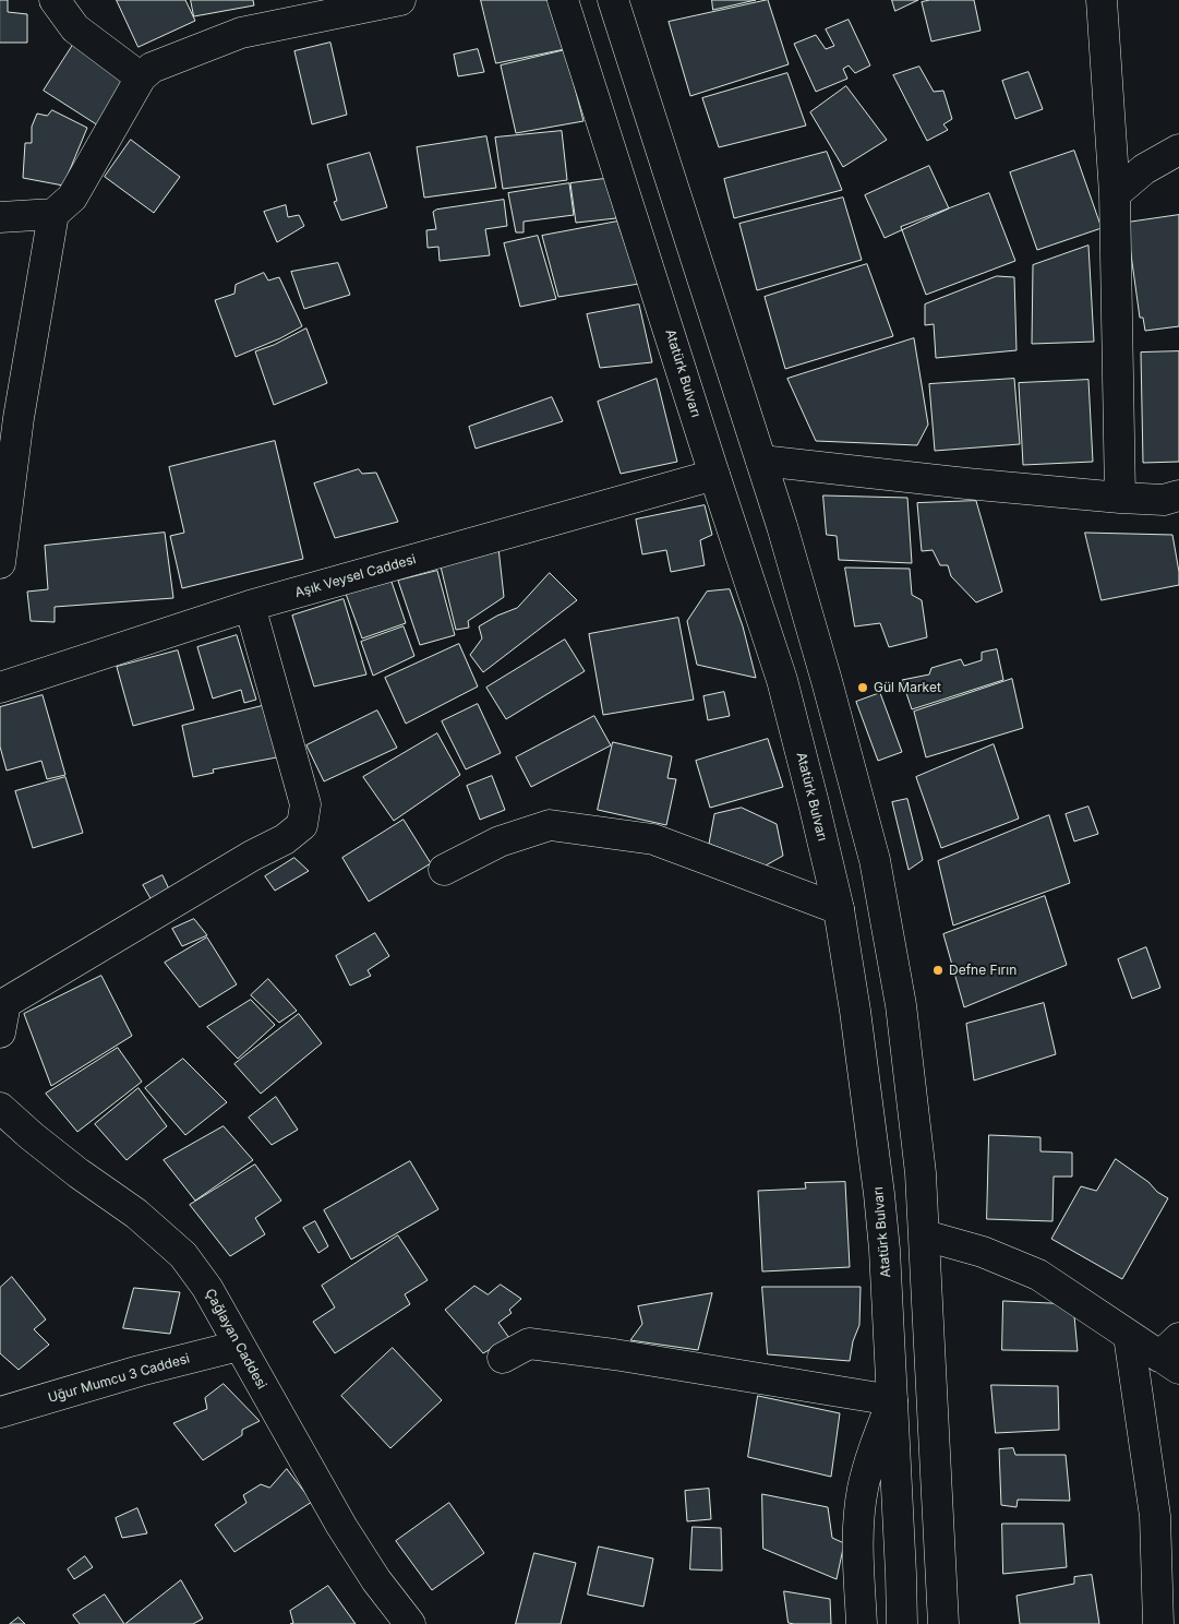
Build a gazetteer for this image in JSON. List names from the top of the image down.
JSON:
{
  "streets": {
    "main road": [
      "Atatürk Bulvarı",
      "Aşık Veysel Caddesi",
      "Çağlayan Caddesi",
      "Uğur Mumcu 3 Caddesi"
    ]
  },
  "crossings": [
    ["Atatürk Bulvarı", "Aşık Veysel Caddesi"],
    ["Çağlayan Caddesi", "Uğur Mumcu 3 Caddesi"]
  ],
  "places": ["Gül Market", "Defne Fırın"]
}
